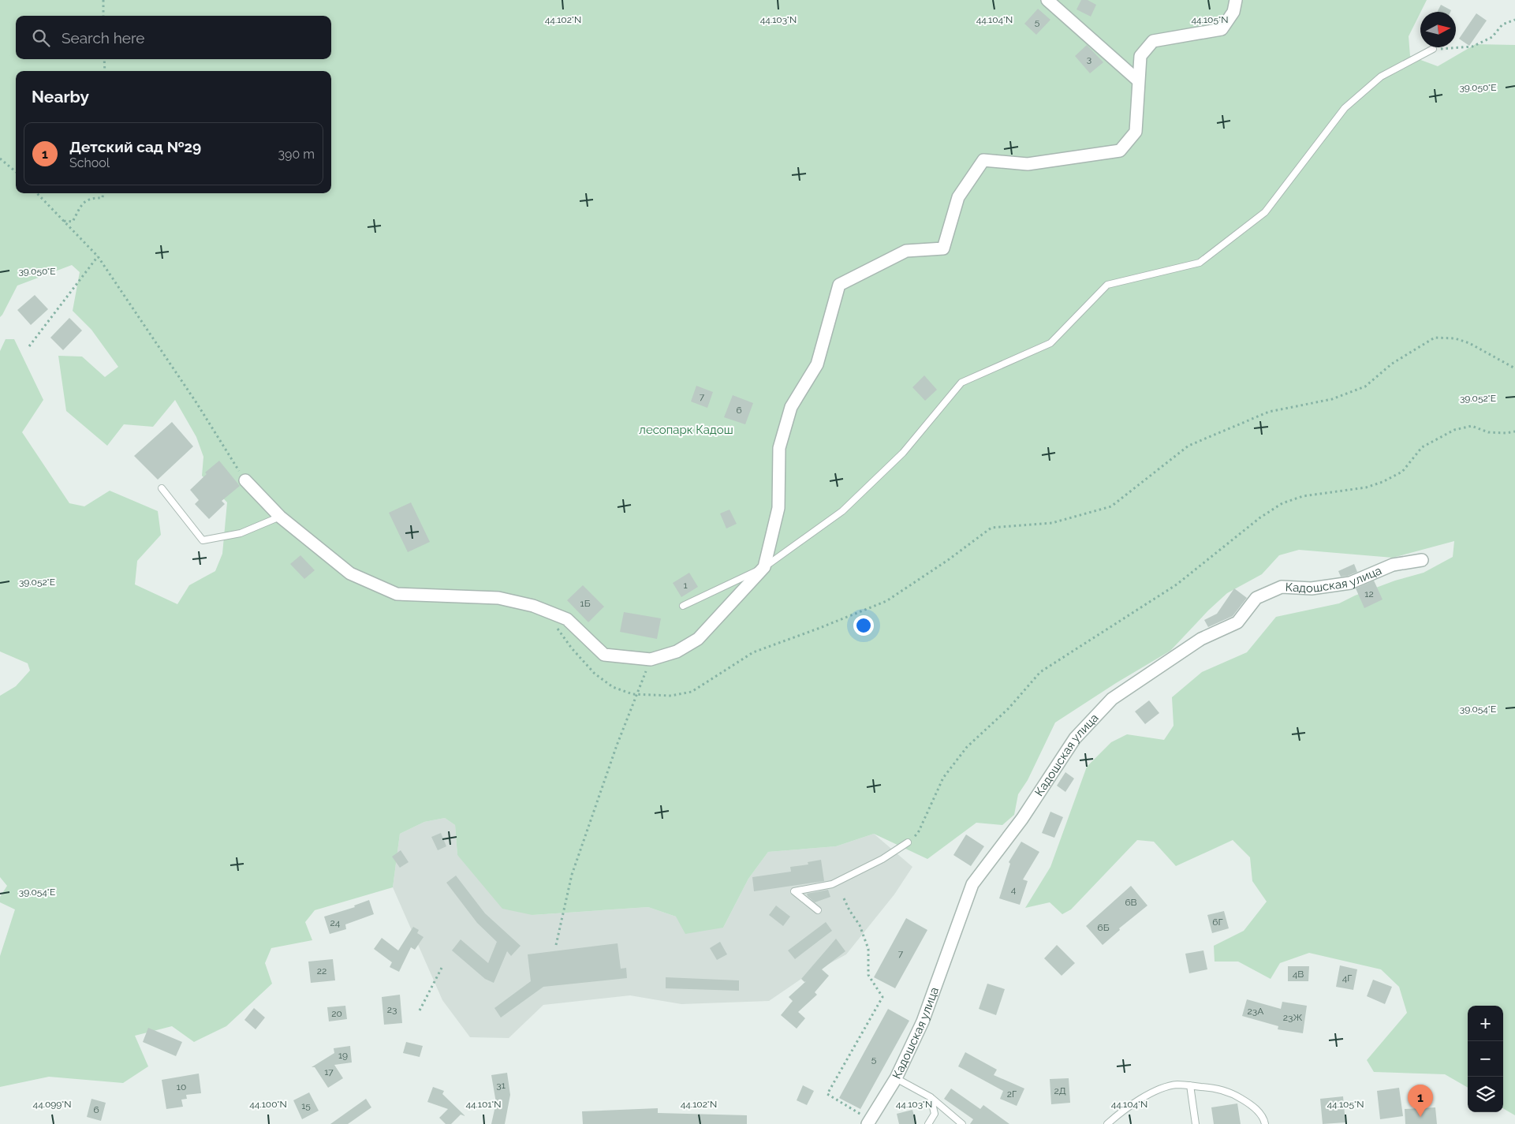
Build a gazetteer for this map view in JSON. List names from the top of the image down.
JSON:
{
  "streets": {
    "street": ["Кадошская улица"]
  },
  "parks": ["лесопарк Кадош"],
  "house_numbers": [
    "5",
    "3",
    "7",
    "6",
    "1",
    "12",
    "1Б",
    "4",
    "6В",
    "6Г",
    "24",
    "6Б",
    "7",
    "22",
    "4В",
    "4Г",
    "23",
    "23А",
    "20",
    "23Ж",
    "19",
    "5",
    "17",
    "31",
    "10",
    "2Д",
    "2Г",
    "15",
    "6"
  ],
  "north": "right",
  "page": {
    "search": "Search here",
    "heading": "Nearby",
    "list": [
      {
        "mark": "1",
        "name": "Детский сад №29",
        "note": "School",
        "value": "390 m"
      }
    ],
    "map_buttons": ["+", "−"],
    "pins": "1"
  },
  "coordinates": [
    "44.104°N",
    "44.102°N",
    "44.103°N",
    "44.105°N",
    "39.050°E",
    "39.052°E",
    "39.054°E",
    "44.099°N",
    "44.100°N",
    "44.101°N"
  ]
}
